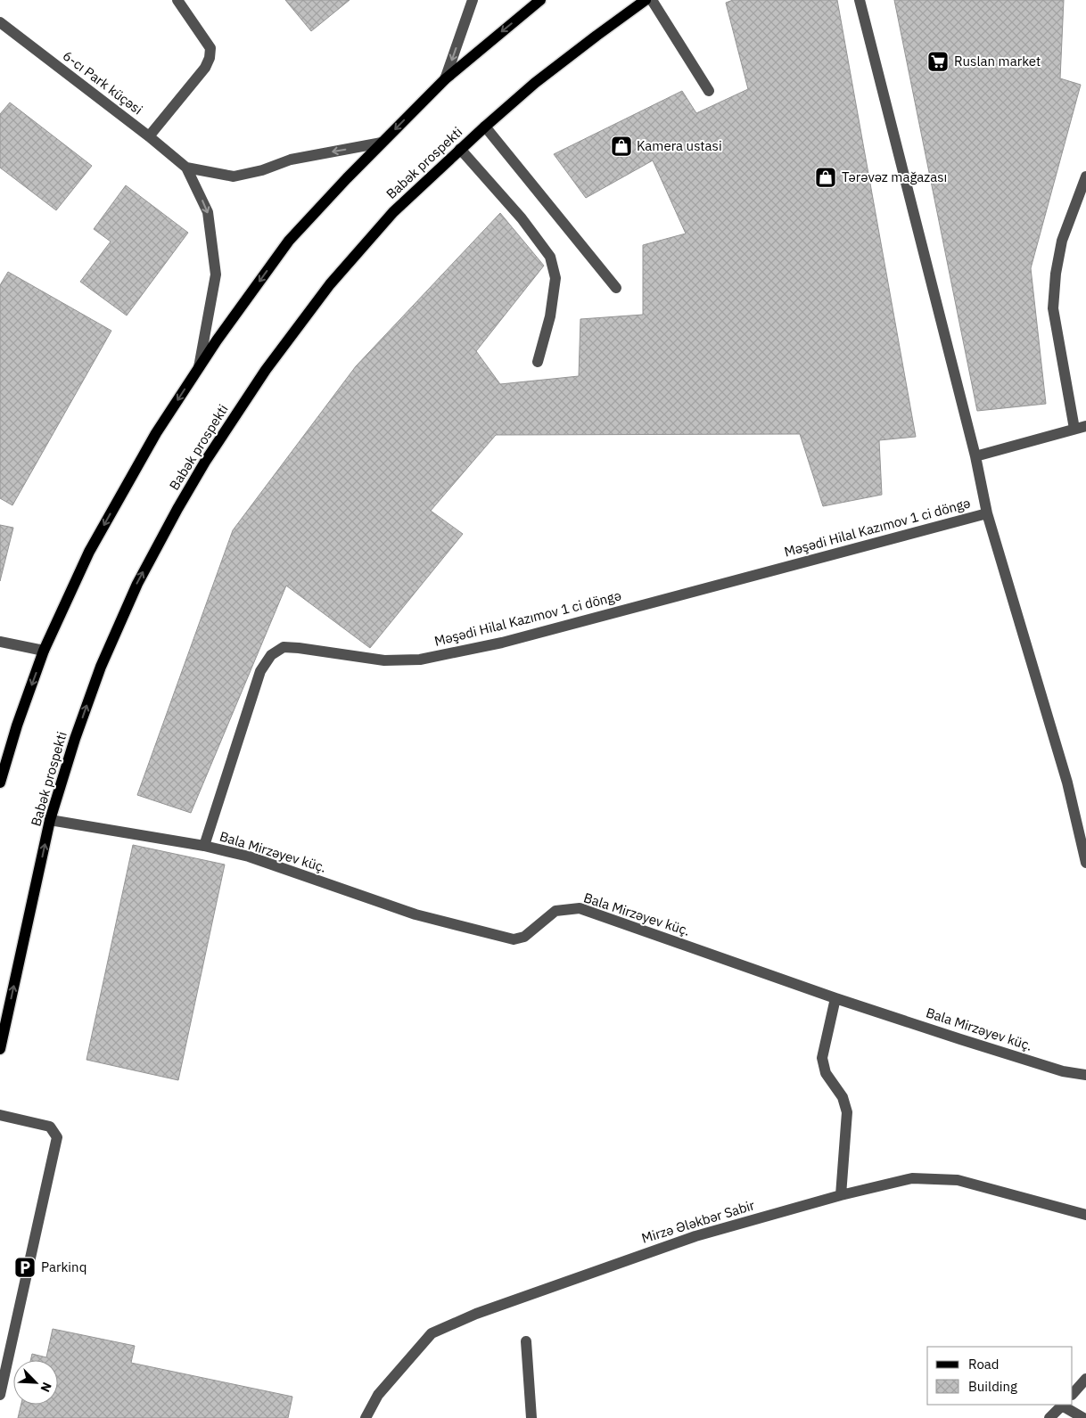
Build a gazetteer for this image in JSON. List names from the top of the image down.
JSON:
{
  "streets": {
    "main road": ["Babək prospekti"],
    "street": [
      "6-cı Park küçəsi",
      "Məşədi Hilal Kazımov 1 ci döngə",
      "Bala Mirzəyev küç.",
      "Mirzə Ələkbər Sabir"
    ]
  },
  "crossings": [
    ["Babək prospekti", "Bala Mirzəyev küç."],
    ["Məşədi Hilal Kazımov 1 ci döngə", "Bala Mirzəyev küç."]
  ],
  "places": {
    "supermarket": ["Ruslan market"],
    "shop": ["Kamera ustasi", "Tərəvəz mağazası"],
    "parking": ["Parkinq"]
  },
  "legend": ["Road", "Building"],
  "north": "bottom right"
}
